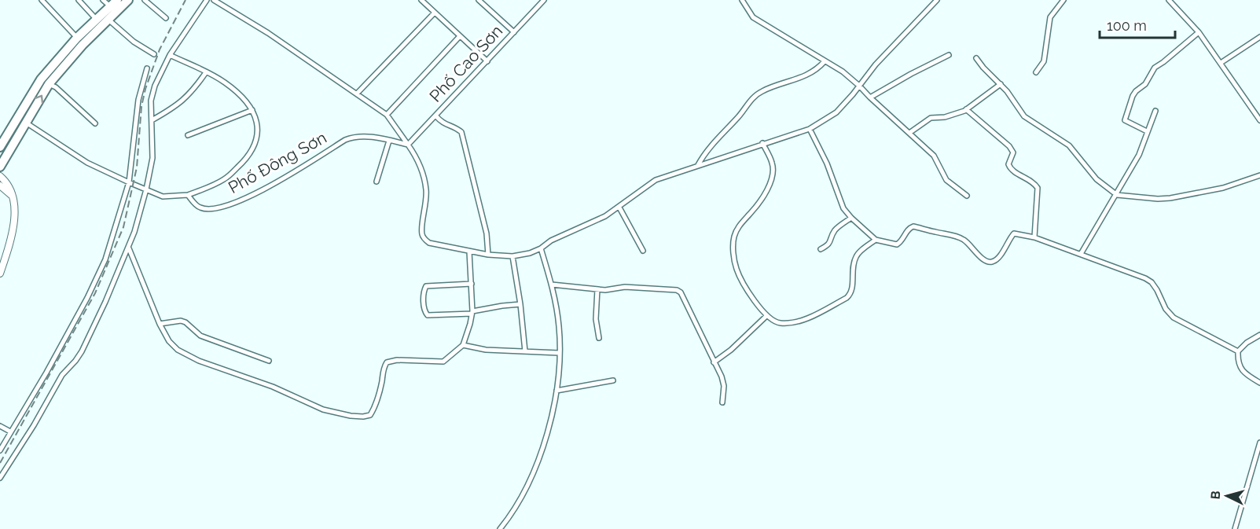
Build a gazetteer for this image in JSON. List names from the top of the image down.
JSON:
{
  "streets": {
    "street": ["Phố Cao Sơn", "Phố Đông Sơn"]
  },
  "crossings": [
    ["Phố Cao Sơn", "Phố Đông Sơn"]
  ],
  "scale_bar": "100 m",
  "north": "left"
}
